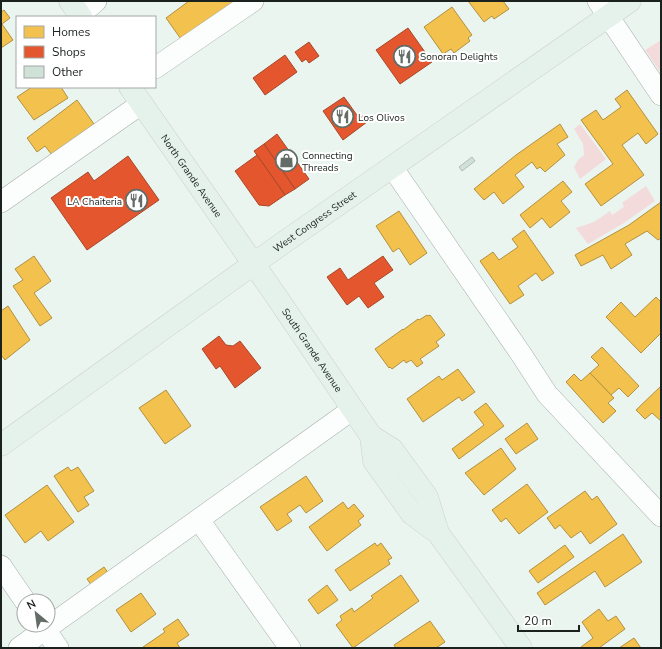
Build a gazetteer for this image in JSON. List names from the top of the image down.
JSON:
{
  "streets": {
    "main road": ["North Grande Avenue", "West Congress Street", "South Grande Avenue"]
  },
  "crossings": [
    ["North Grande Avenue", "West Congress Street"],
    ["North Grande Avenue", "South Grande Avenue"],
    ["West Congress Street", "South Grande Avenue"]
  ],
  "places": {
    "restaurant": ["Sonoran Delights", "Los Olivos", "LA Chaiteria"],
    "shop": ["Connecting Threads"]
  },
  "legend": ["Homes", "Shops", "Other"],
  "scale_bar": "20 m",
  "north": "top left"
}
